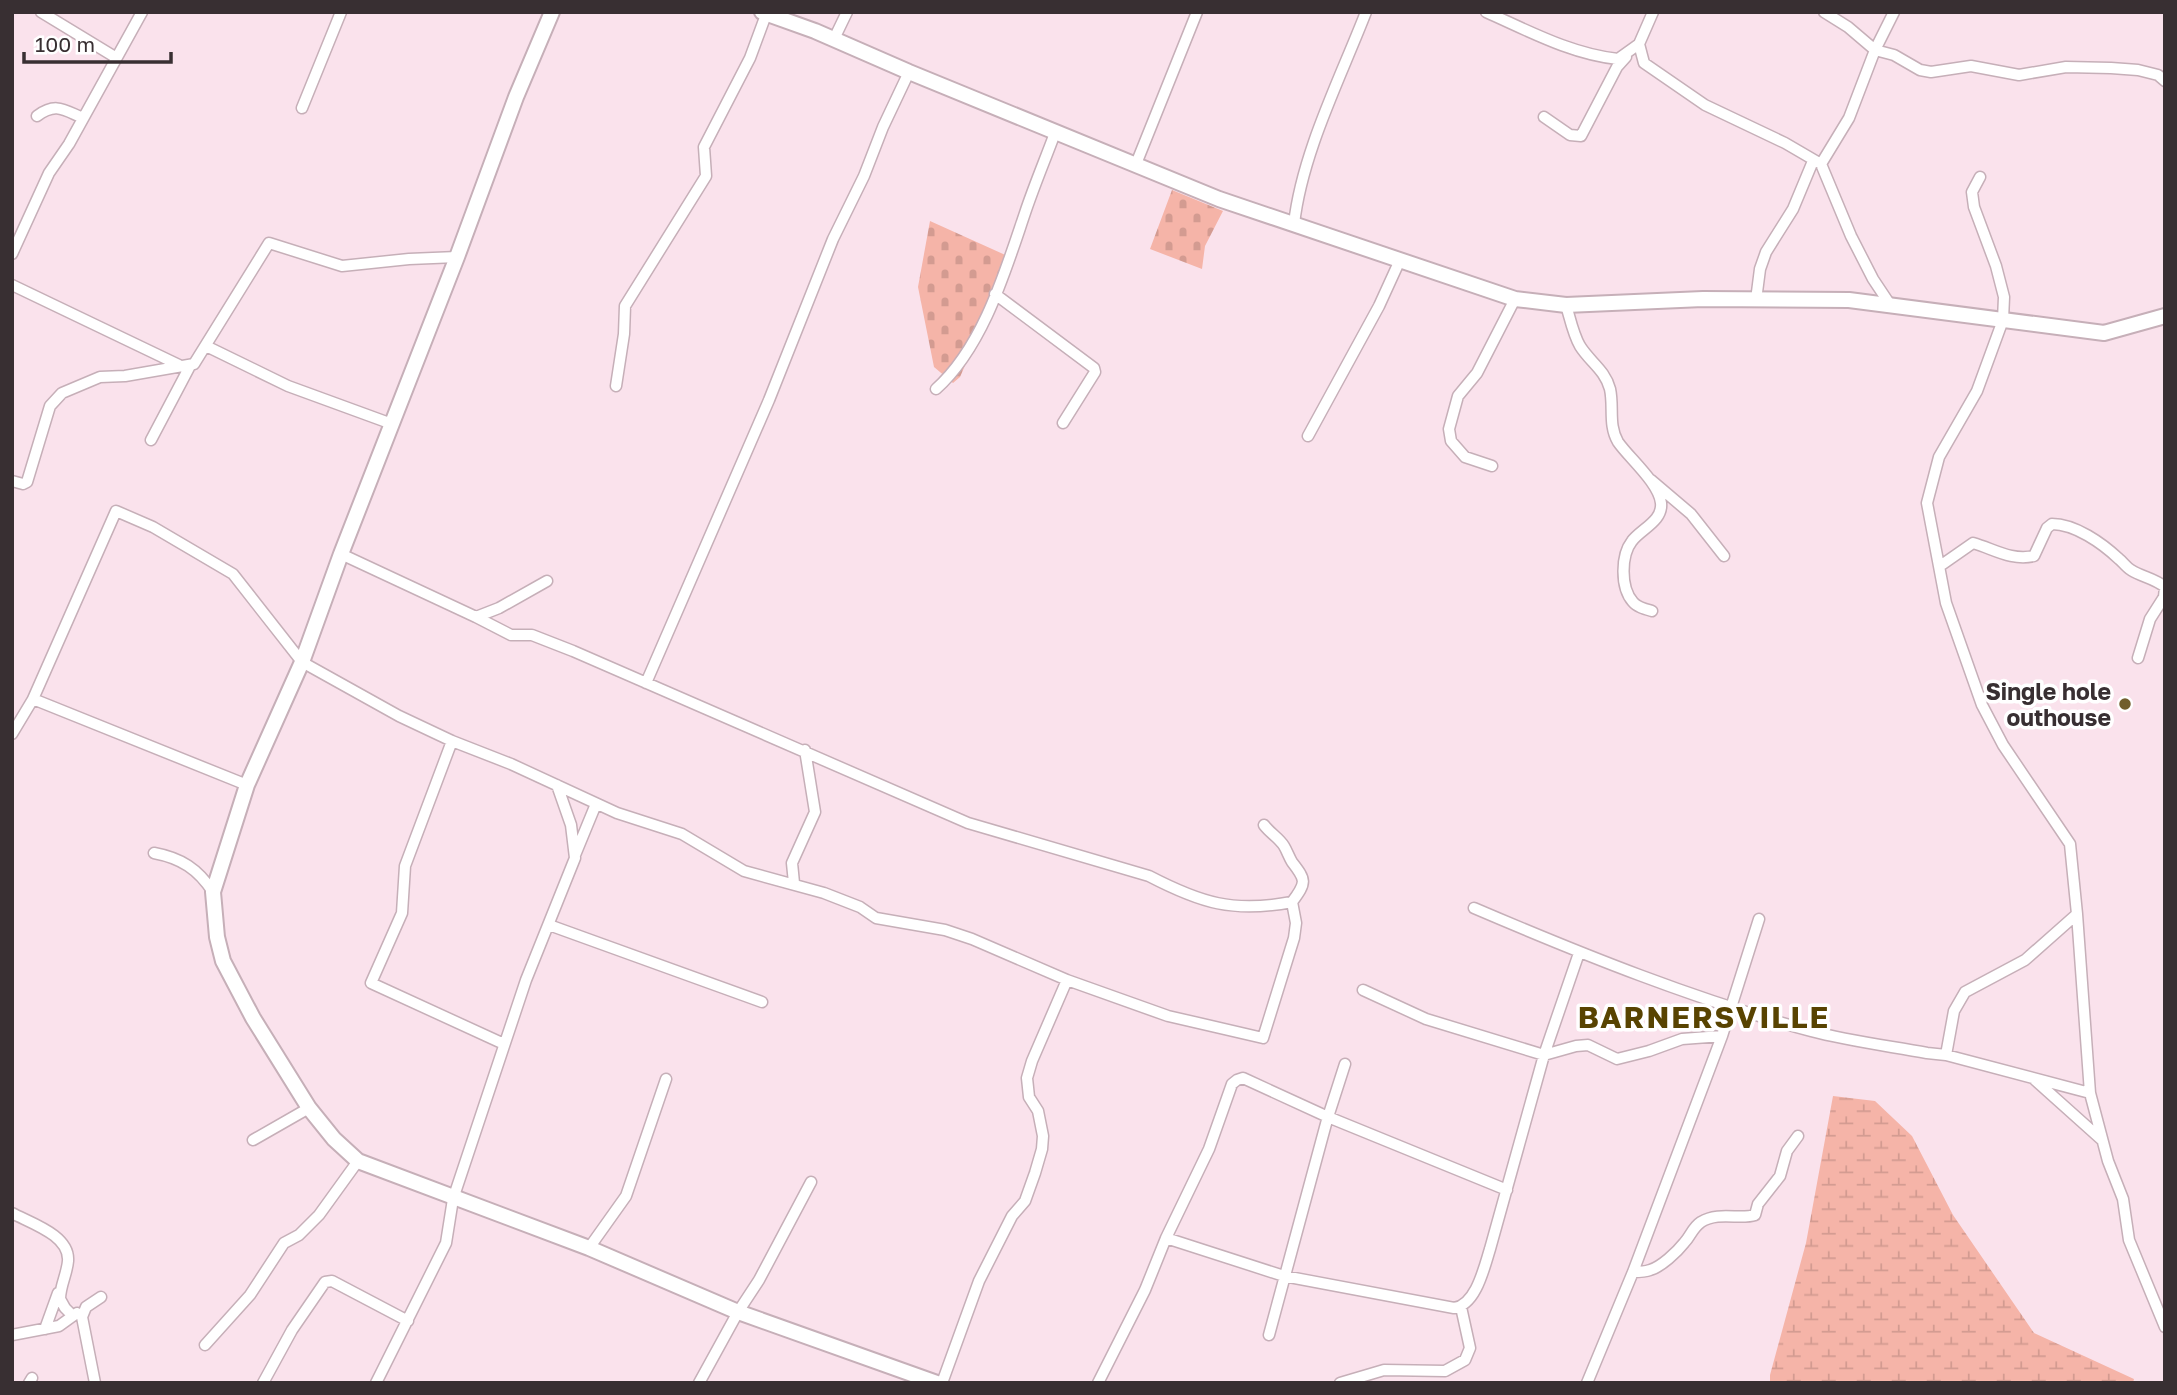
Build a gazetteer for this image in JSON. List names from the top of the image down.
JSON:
{
  "districts": ["BARNERSVILLE"],
  "places": ["Single hole outhouse"],
  "scale_bar": "100 m"
}
